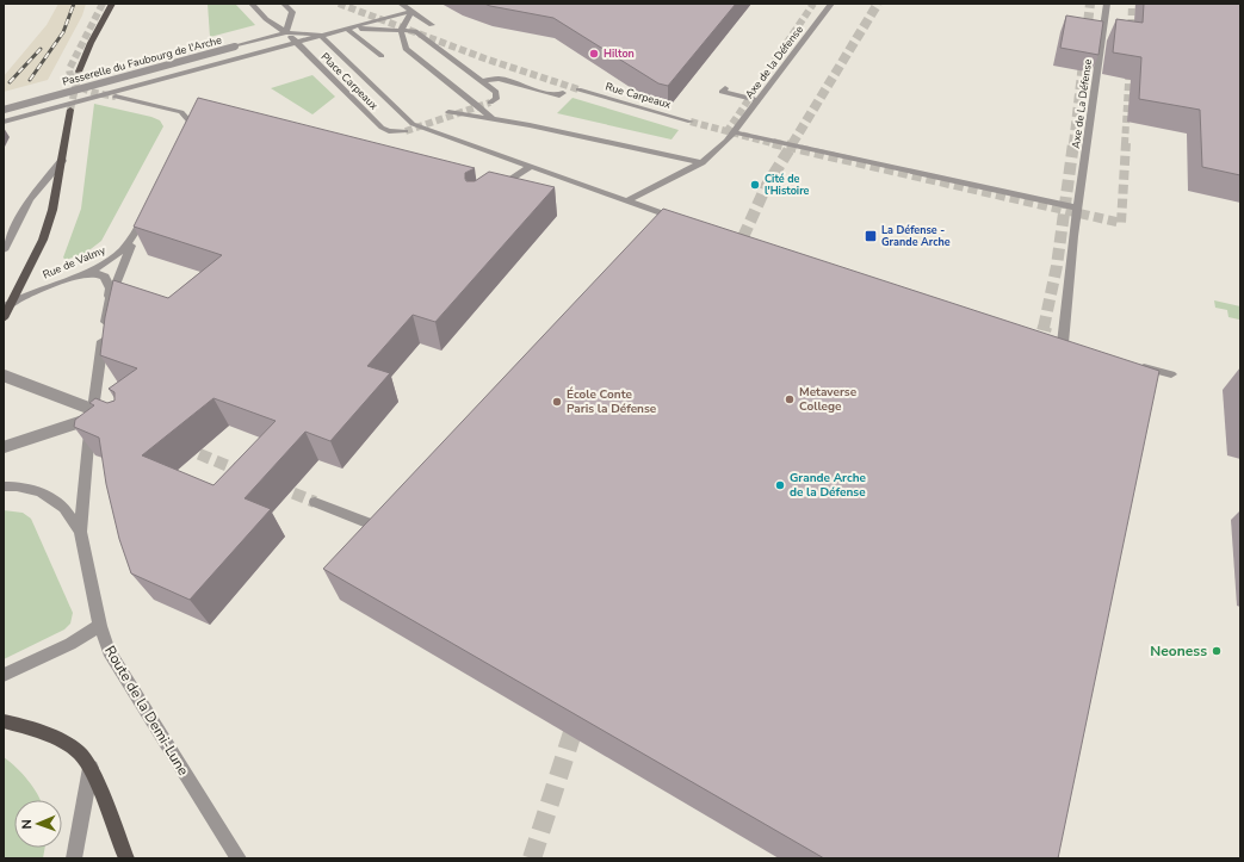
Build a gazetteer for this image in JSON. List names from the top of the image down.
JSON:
{
  "streets": {
    "street": [
      "Passerelle du Faubourg de l'Arche",
      "Axe de la Défense",
      "Place Carpeaux",
      "Rue Carpeaux",
      "Axe de La Défense",
      "Rue de Valmy",
      "Route de la Demi-Lune"
    ]
  },
  "crossings": [
    ["Passerelle du Faubourg de l'Arche", "Place Carpeaux"]
  ],
  "places": {
    "other": [
      "Hilton",
      "Cité de l'Histoire",
      "Metaverse College",
      "École Conte Paris la Défense",
      "Grande Arche de la Défense",
      "Neoness"
    ],
    "transit": ["La Défense - Grande Arche"]
  },
  "north": "left"
}
